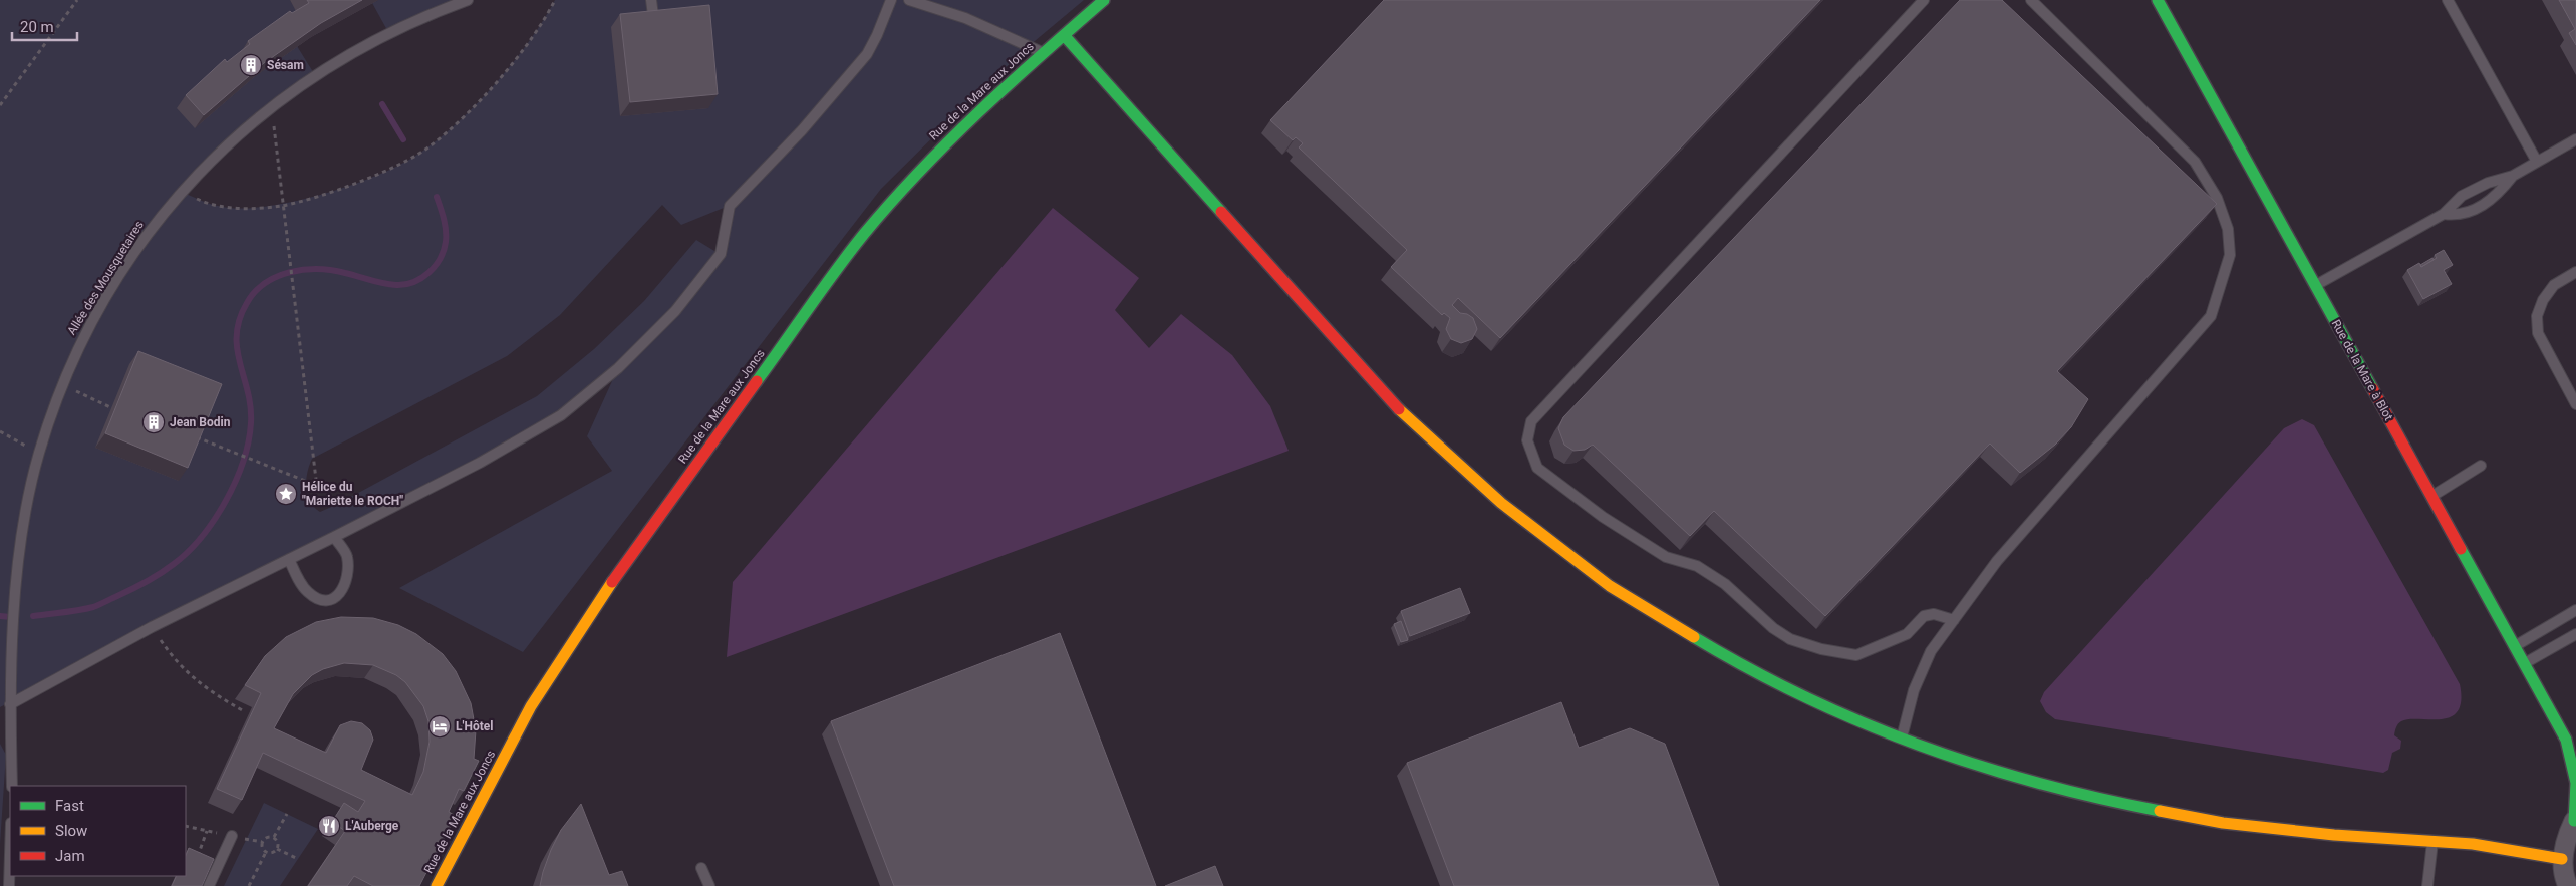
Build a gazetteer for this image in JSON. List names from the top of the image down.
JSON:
{
  "streets": {
    "street": ["Rue de la Mare aux Joncs", "Rue de la Mare à Blot"],
    "lane": ["Allée des Mousquetaires"]
  },
  "places": {
    "building": ["Sésam", "Jean Bodin"],
    "place": ["Hélice du \"Mariette le ROCH\""],
    "hotel": ["L'Hôtel"],
    "restaurant": ["L'Auberge"]
  },
  "legend": ["Fast", "Slow", "Jam"],
  "scale_bar": "20 m"
}
